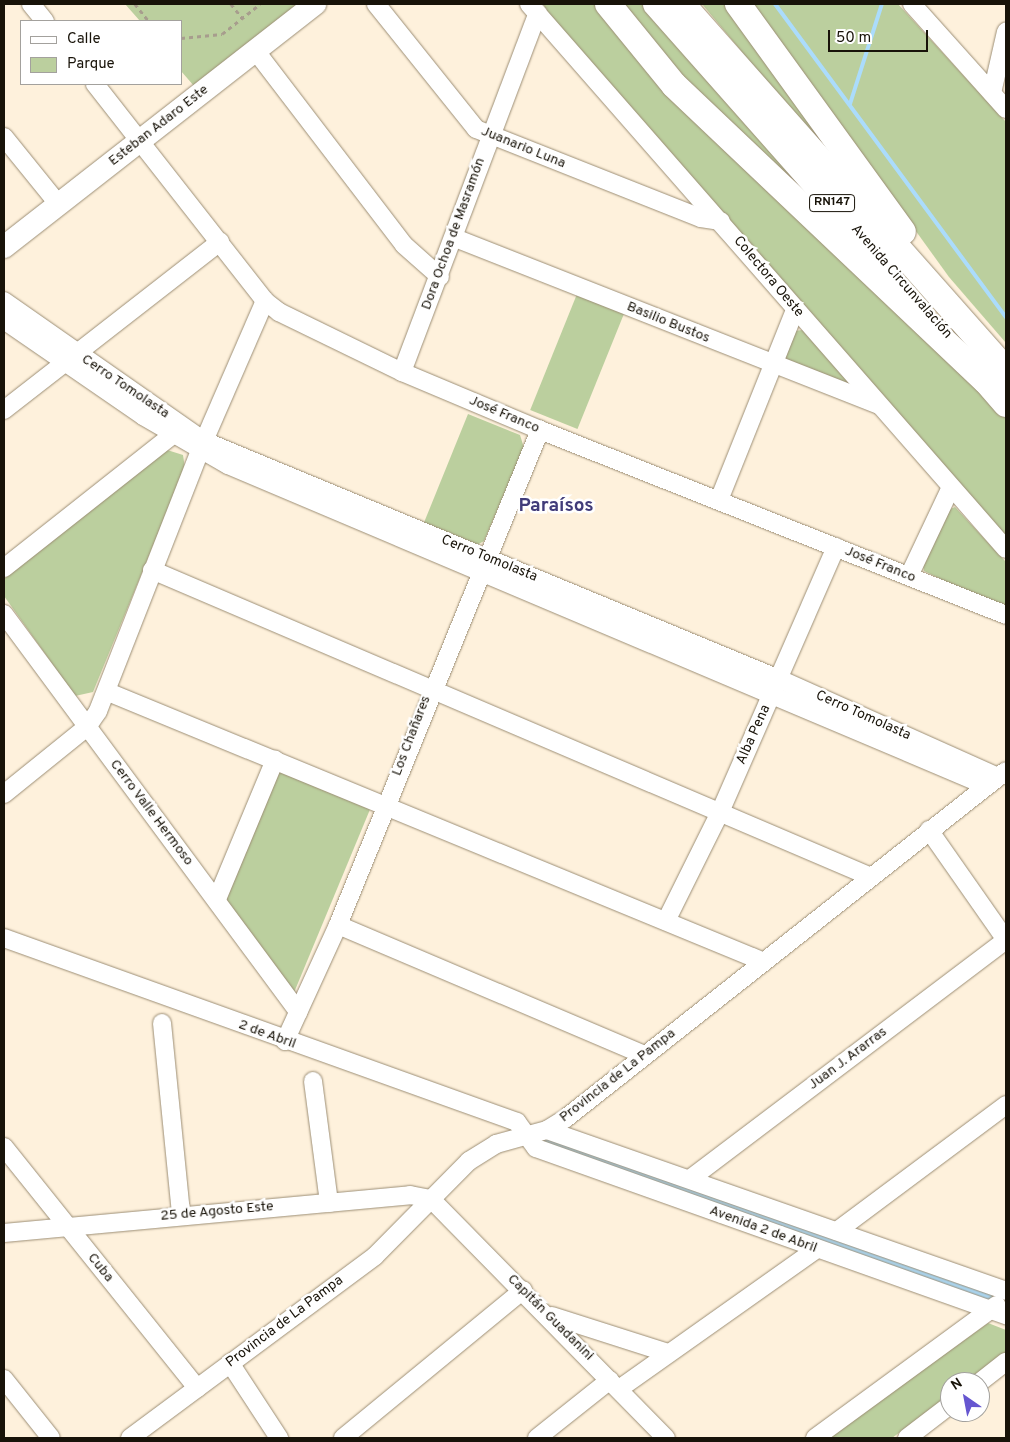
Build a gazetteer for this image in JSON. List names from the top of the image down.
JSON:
{
  "streets": {
    "highway": ["RN147", "Avenida Circunvalación"],
    "main road": ["Esteban Adaro Este"],
    "street": [
      "Juanario Luna",
      "Dora Ochoa de Masramón",
      "Colectora Oeste",
      "Basilio Bustos",
      "Cerro Tomolasta",
      "José Franco",
      "Alba Pena",
      "Los Chañares",
      "Cerro Valle Hermoso",
      "2 de Abril",
      "Juan J. Ararras",
      "Provincia de La Pampa",
      "25 de Agosto Este",
      "Avenida 2 de Abril",
      "Cuba",
      "Capitán Guadanini"
    ]
  },
  "crossings": [
    ["Esteban Adaro Este", "José Franco"],
    ["Juanario Luna", "Dora Ochoa de Masramón"],
    ["Juanario Luna", "Colectora Oeste"],
    ["Dora Ochoa de Masramón", "Colectora Oeste"],
    ["Dora Ochoa de Masramón", "Basilio Bustos"],
    ["Dora Ochoa de Masramón", "José Franco"],
    ["Colectora Oeste", "Basilio Bustos"],
    ["Cerro Tomolasta", "Alba Pena"],
    ["Cerro Tomolasta", "Los Chañares"],
    ["Cerro Tomolasta", "Provincia de La Pampa"],
    ["José Franco", "Alba Pena"],
    ["José Franco", "Los Chañares"],
    ["Los Chañares", "Cerro Valle Hermoso"],
    ["Los Chañares", "2 de Abril"],
    ["2 de Abril", "Provincia de La Pampa"],
    ["2 de Abril", "Avenida 2 de Abril"],
    ["Juan J. Ararras", "Avenida 2 de Abril"],
    ["Provincia de La Pampa", "25 de Agosto Este"],
    ["Provincia de La Pampa", "Avenida 2 de Abril"],
    ["Provincia de La Pampa", "Cuba"],
    ["Provincia de La Pampa", "Capitán Guadanini"],
    ["25 de Agosto Este", "Cuba"],
    ["25 de Agosto Este", "Capitán Guadanini"]
  ],
  "districts": ["Paraísos"],
  "legend": ["Calle", "Parque"],
  "scale_bar": "50 m",
  "north": "top left"
}
